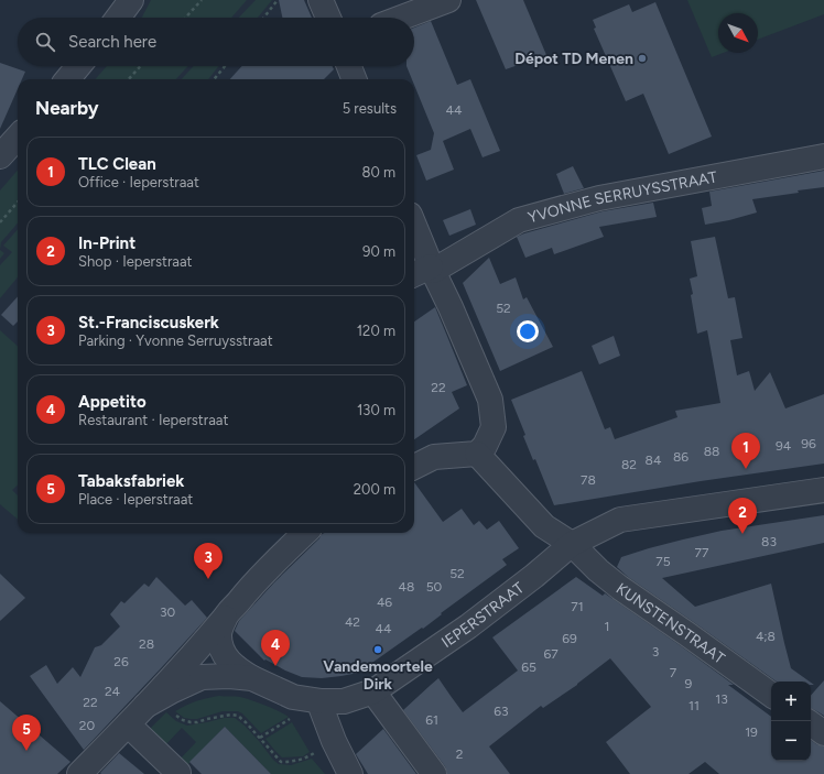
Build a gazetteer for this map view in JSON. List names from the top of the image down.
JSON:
{
  "streets": {
    "street": ["YVONNE SERRUYSSTRAAT", "IEPERSTRAAT", "KUNSTENSTRAAT"]
  },
  "crossings": [
    ["IEPERSTRAAT", "KUNSTENSTRAAT"]
  ],
  "places": ["Dépot TD Menen", "Vandemoortele Dirk"],
  "house_numbers": [
    "44",
    "52",
    "22",
    "96",
    "94",
    "88",
    "86",
    "84",
    "82",
    "78",
    "83",
    "77",
    "75",
    "52",
    "48",
    "50",
    "46",
    "71",
    "30",
    "42",
    "1",
    "44",
    "4;8",
    "69",
    "28",
    "3",
    "67",
    "26",
    "65",
    "7",
    "9",
    "24",
    "13",
    "22",
    "11",
    "63",
    "61",
    "20",
    "19",
    "2"
  ],
  "north": "bottom right",
  "page": {
    "search": "Search here",
    "heading": ["Nearby", "5 results"],
    "list": [
      {
        "mark": "1",
        "name": "TLC Clean",
        "note": "Office · Ieperstraat",
        "value": "80 m"
      },
      {
        "mark": "2",
        "name": "In-Print",
        "note": "Shop · Ieperstraat",
        "value": "90 m"
      },
      {
        "mark": "3",
        "name": "St.-Franciscuskerk",
        "note": "Parking · Yvonne Serruysstraat",
        "value": "120 m"
      },
      {
        "mark": "4",
        "name": "Appetito",
        "note": "Restaurant · Ieperstraat",
        "value": "130 m"
      },
      {
        "mark": "5",
        "name": "Tabaksfabriek",
        "note": "Place · Ieperstraat",
        "value": "200 m"
      }
    ],
    "pins": [
      "1",
      "2",
      "3",
      "4",
      "5"
    ],
    "map_buttons": ["+", "−"]
  }
}
